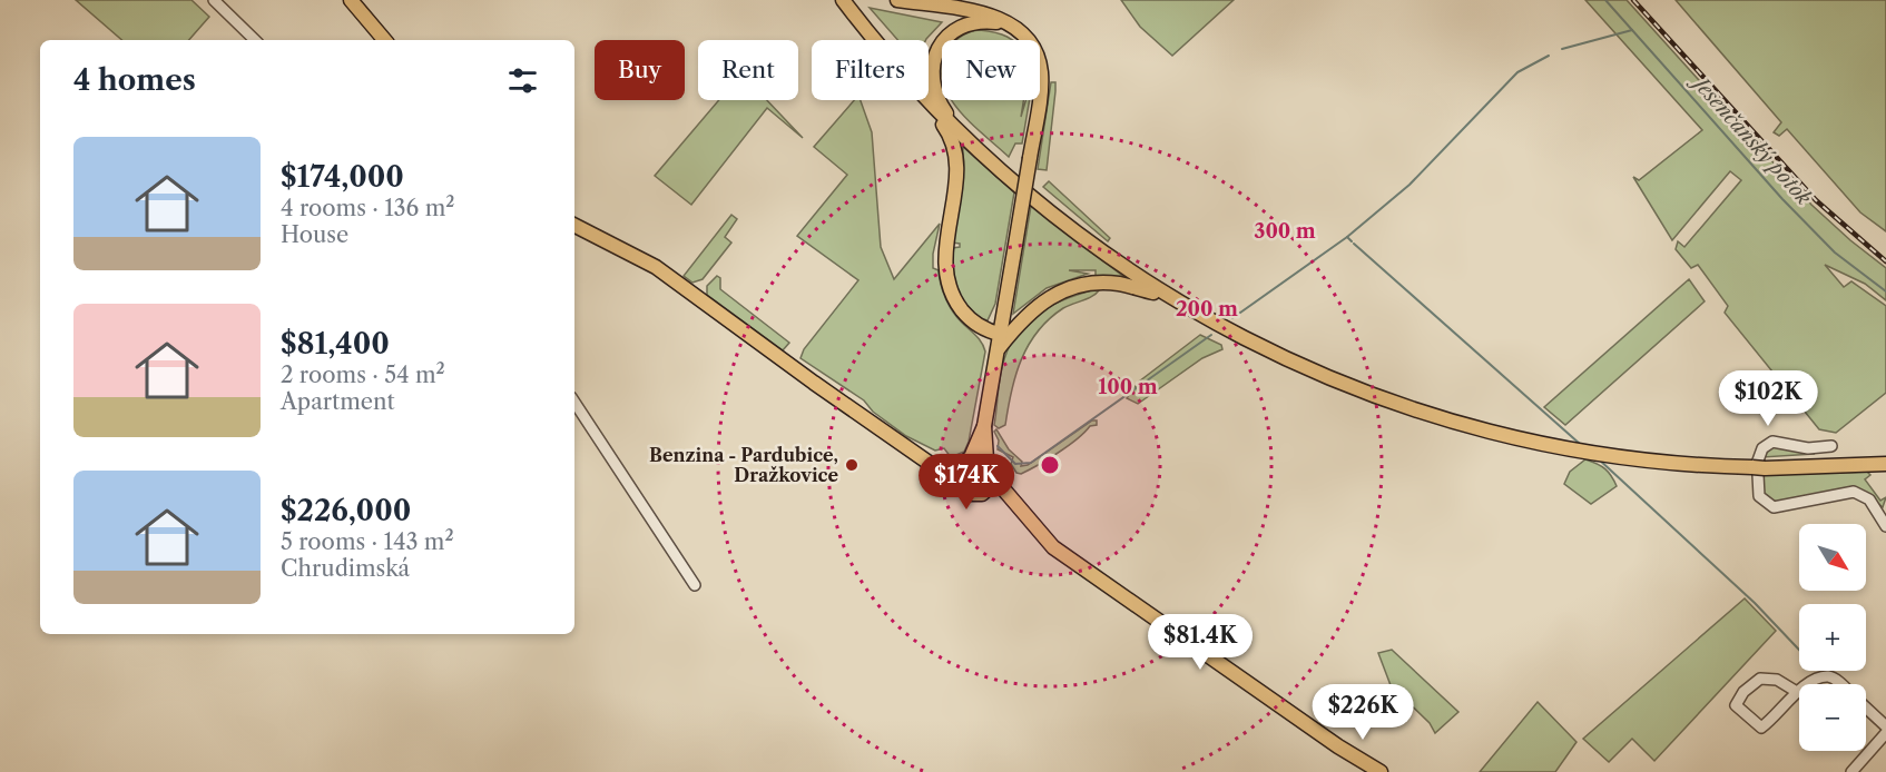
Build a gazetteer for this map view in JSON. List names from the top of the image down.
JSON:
{
  "water": ["Jesenčanský potok"],
  "places": ["Benzina - Pardubice, Dražkovice"],
  "north": "bottom right",
  "page": {
    "chip": [
      "Buy",
      "Rent",
      "Filters",
      "New"
    ],
    "heading": "4 homes",
    "list": [
      {
        "name": "$174,000",
        "note": "4 rooms · 136 m² · House"
      },
      {
        "name": "$81,400",
        "note": "2 rooms · 54 m² · Apartment"
      },
      {
        "name": "$226,000",
        "note": "5 rooms · 143 m² · Chrudimská"
      }
    ],
    "price": [
      "$102K",
      "$174K",
      "$81.4K",
      "$226K"
    ],
    "map_buttons": ["+", "−"]
  },
  "rings": ["300 m", "200 m", "100 m"]
}
